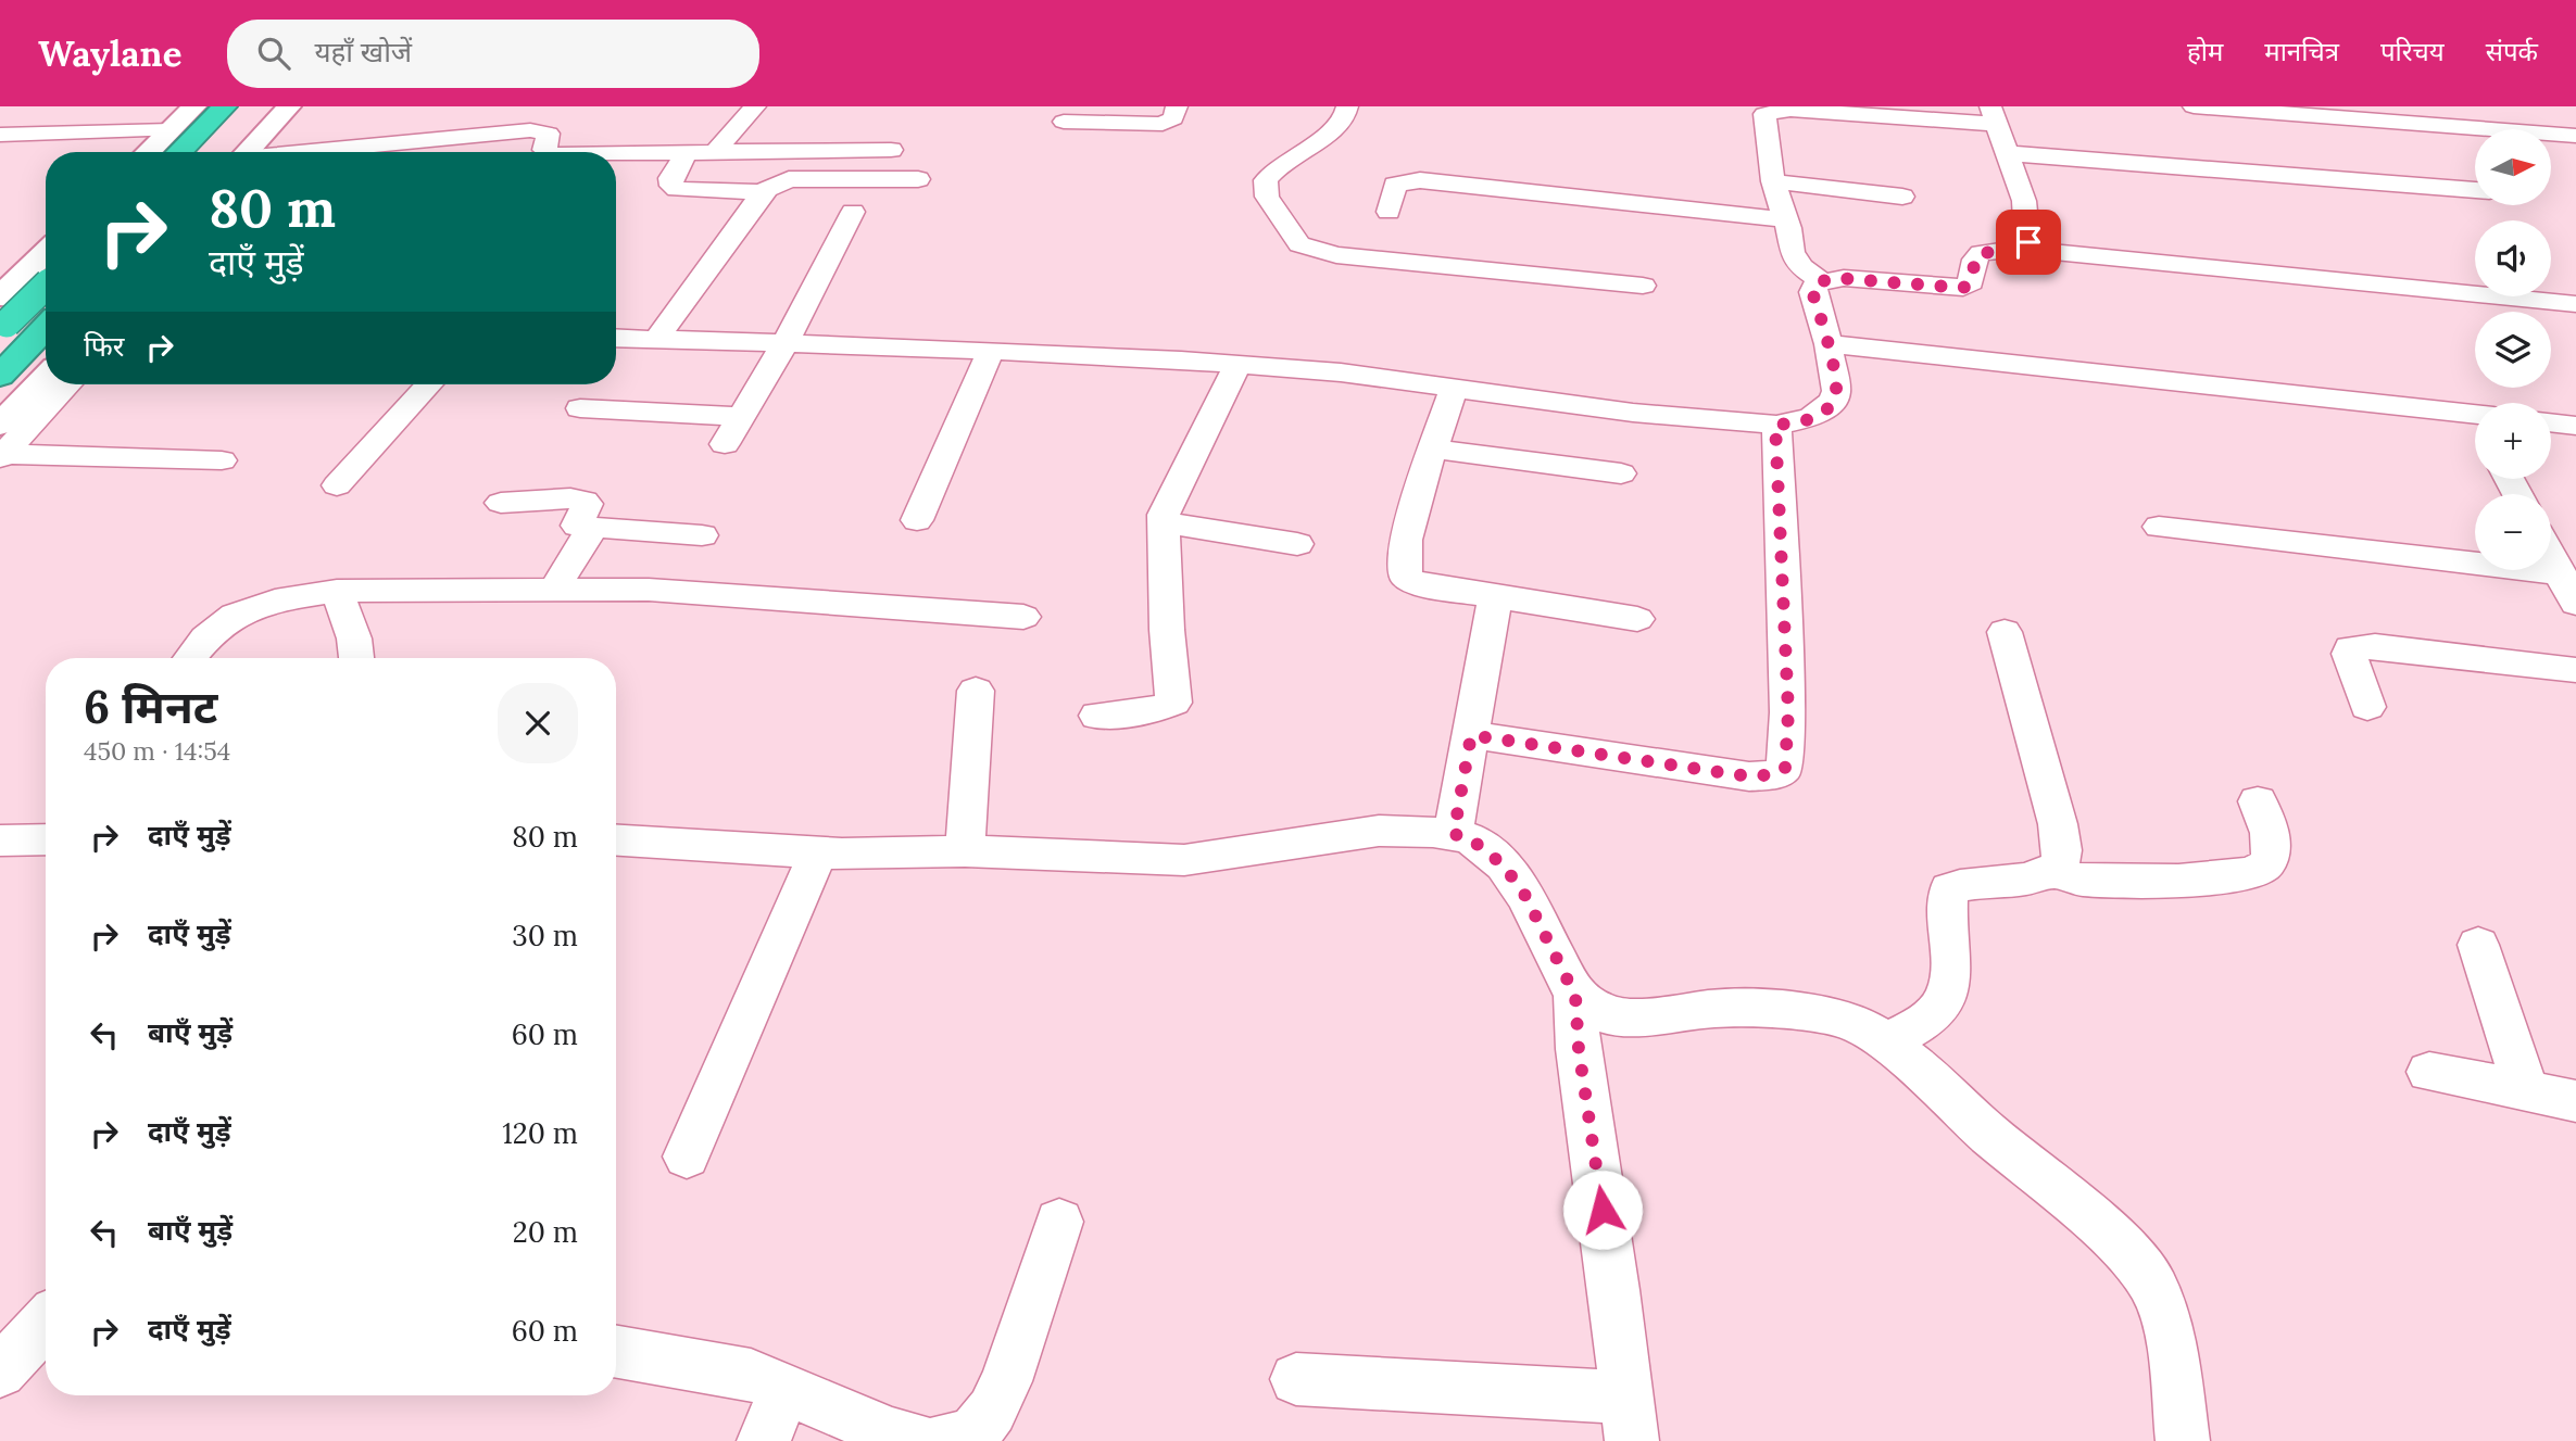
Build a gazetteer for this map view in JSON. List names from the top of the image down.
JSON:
{
  "north": "right",
  "page": {
    "header": "Waylane",
    "search": "यहाँ खोजें",
    "nav": [
      "होम",
      "मानचित्र",
      "परिचय",
      "संपर्क"
    ],
    "map_buttons": ["+", "−"],
    "turn": ["80 m", "दाएँ मुड़ें"],
    "then": "फिर",
    "heading": ["6 मिनट", "450 m · 14:54"],
    "list": [
      {
        "name": "दाएँ मुड़ें",
        "value": "80 m"
      },
      {
        "name": "दाएँ मुड़ें",
        "value": "30 m"
      },
      {
        "name": "बाएँ मुड़ें",
        "value": "60 m"
      },
      {
        "name": "दाएँ मुड़ें",
        "value": "120 m"
      },
      {
        "name": "बाएँ मुड़ें",
        "value": "20 m"
      },
      {
        "name": "दाएँ मुड़ें",
        "value": "60 m"
      }
    ]
  }
}
